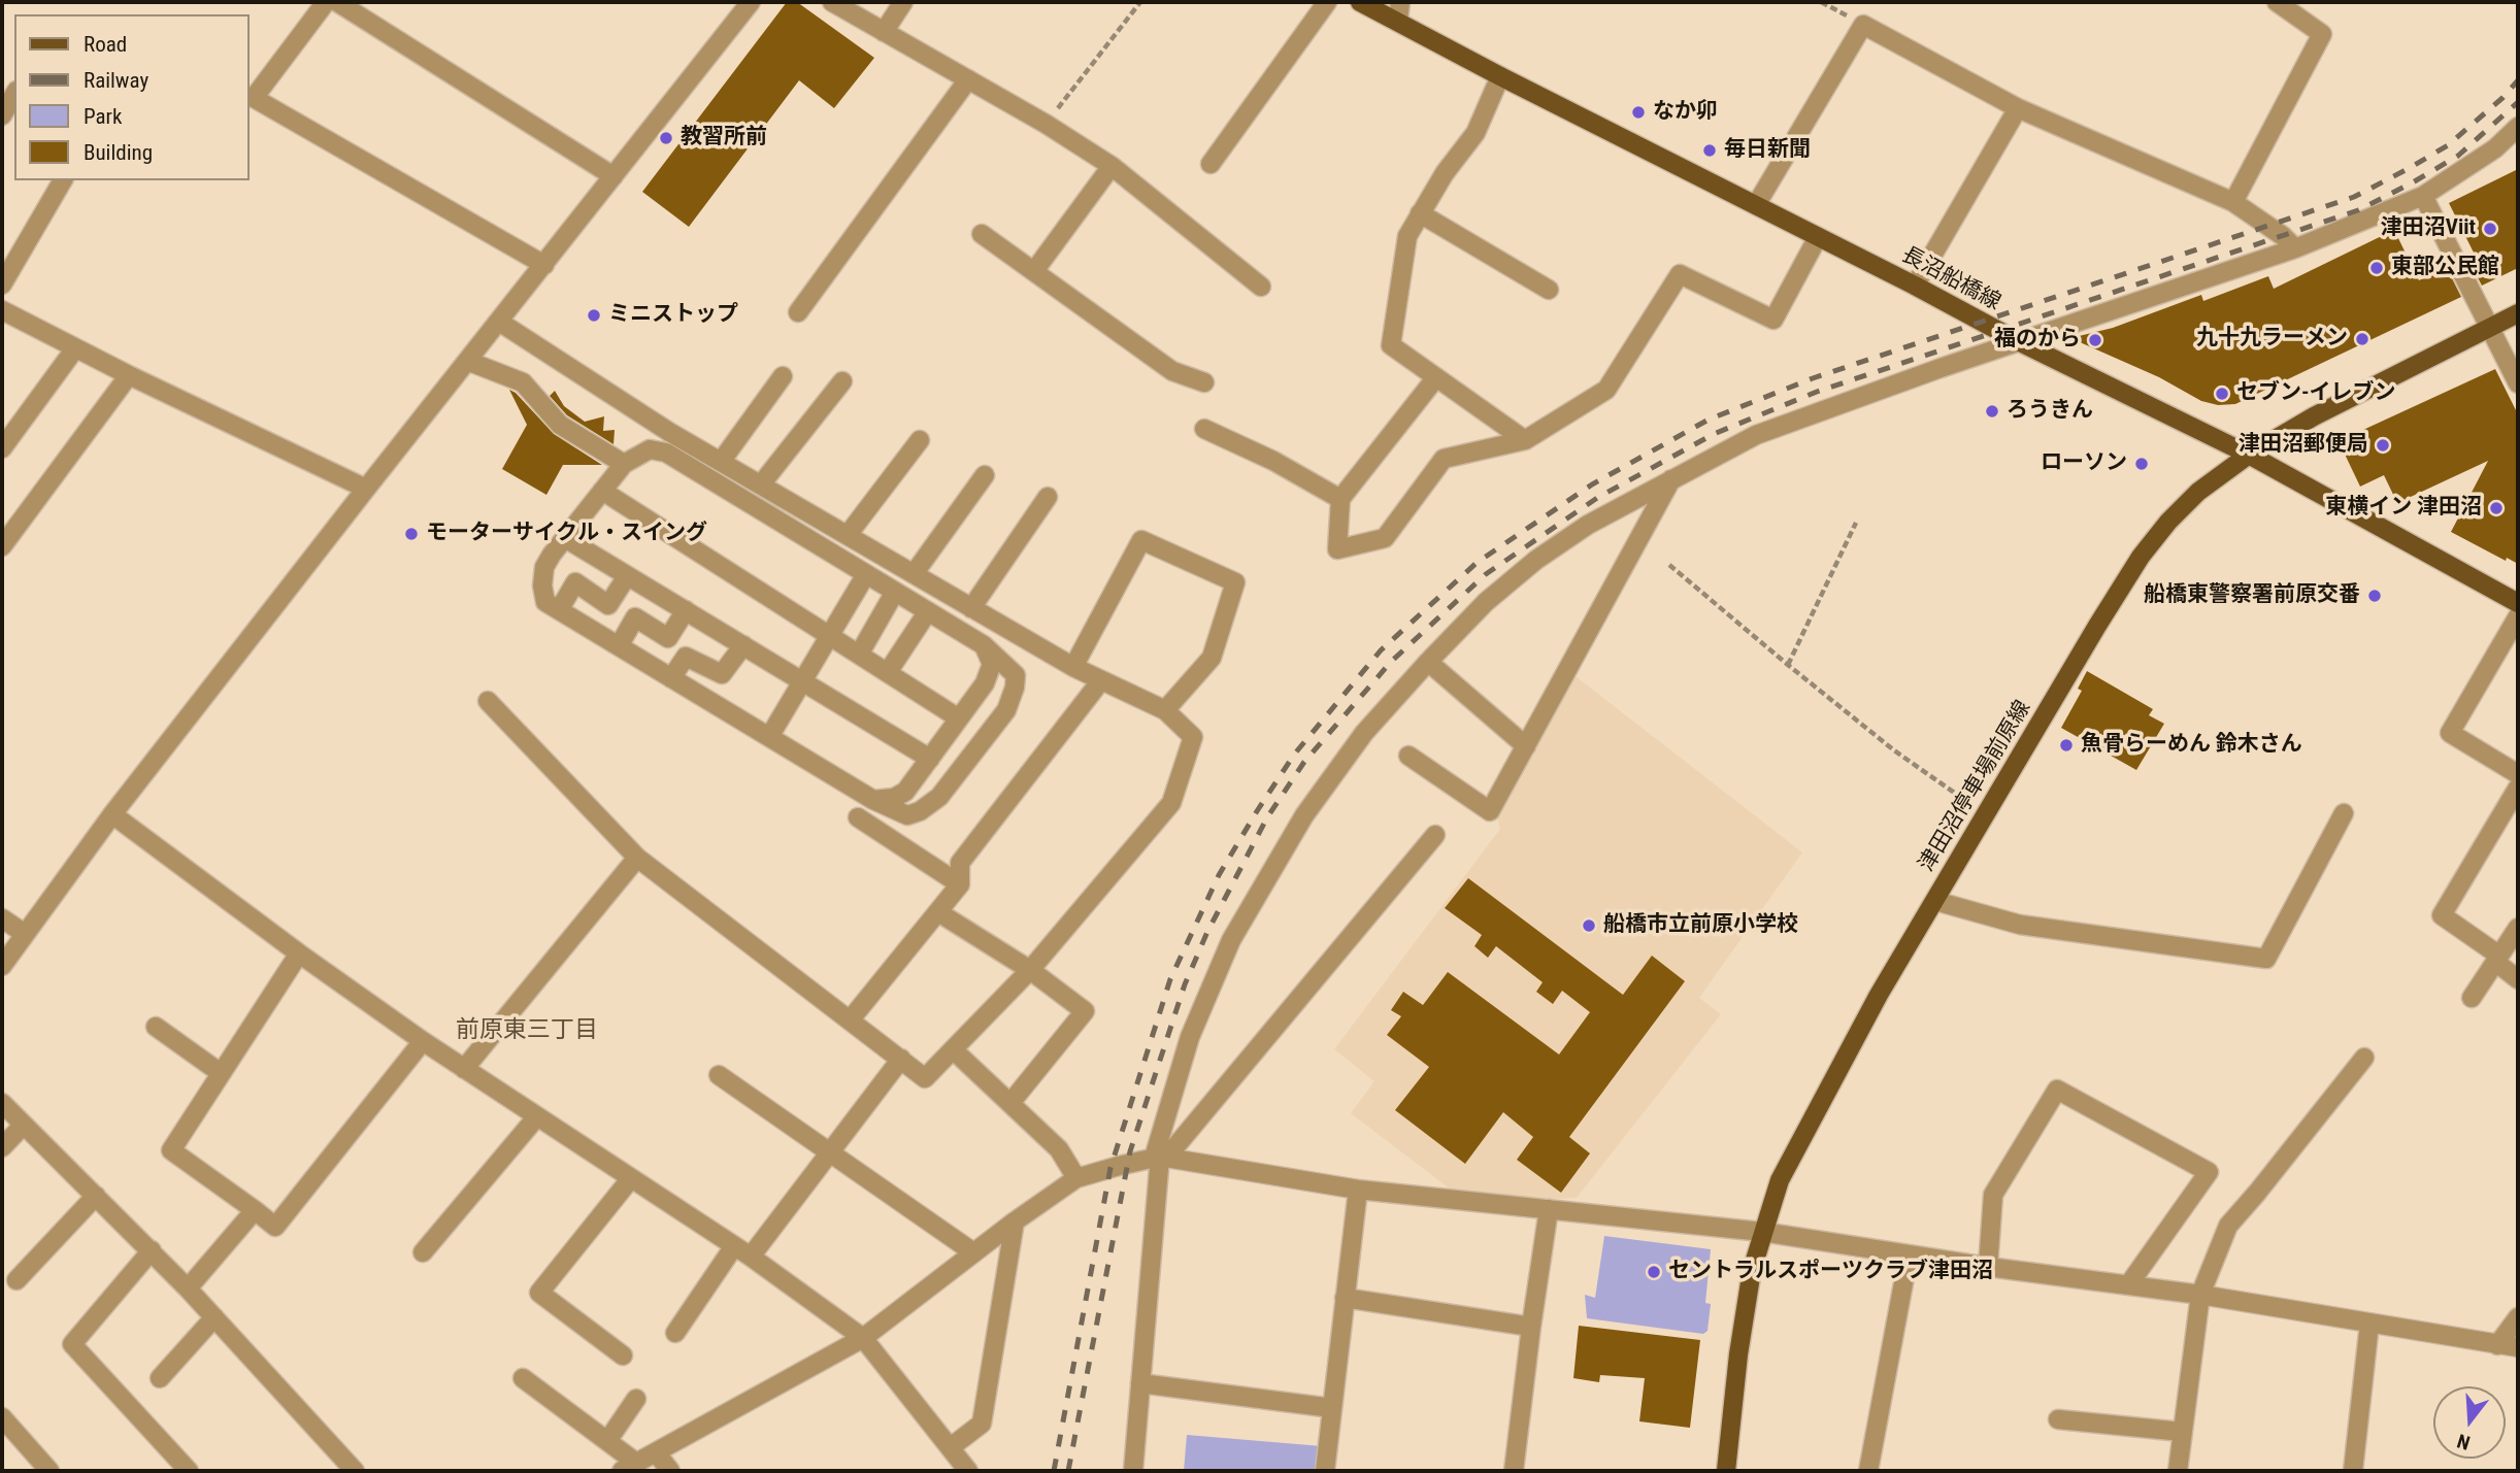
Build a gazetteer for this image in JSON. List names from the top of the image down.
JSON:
{
  "streets": {
    "main road": ["長沼船橋線", "津田沼停車場前原線"]
  },
  "crossings": [
    ["長沼船橋線", "津田沼停車場前原線"]
  ],
  "districts": ["前原東三丁目"],
  "places": [
    "なか卯",
    "教習所前",
    "毎日新聞",
    "津田沼Viit",
    "東部公民館",
    "ミニストップ",
    "九十九ラーメン",
    "福のから",
    "セブン-イレブン",
    "ろうきん",
    "津田沼郵便局",
    "ローソン",
    "東横イン 津田沼",
    "モーターサイクル・スイング",
    "船橋東警察署前原交番",
    "魚骨らーめん 鈴木さん",
    "船橋市立前原小学校",
    "セントラルスポーツクラブ津田沼"
  ],
  "legend": [
    "Road",
    "Railway",
    "Park",
    "Building"
  ],
  "north": "bottom"
}
